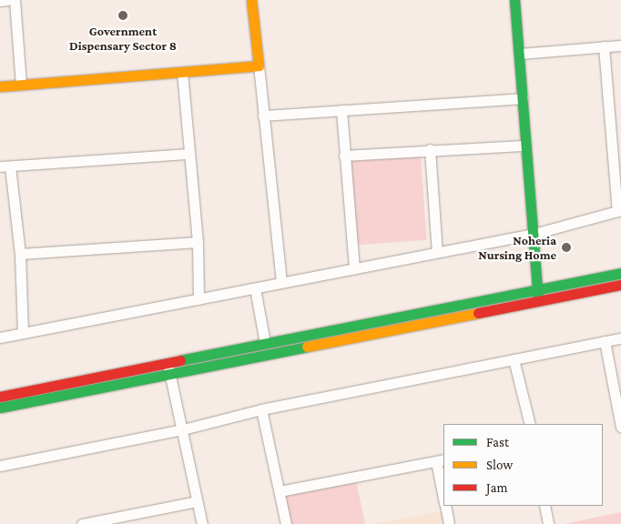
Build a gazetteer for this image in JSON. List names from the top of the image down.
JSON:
{
  "places": ["Government Dispensary Sector 8", "Noheria Nursing Home"],
  "legend": ["Fast", "Slow", "Jam"]
}
